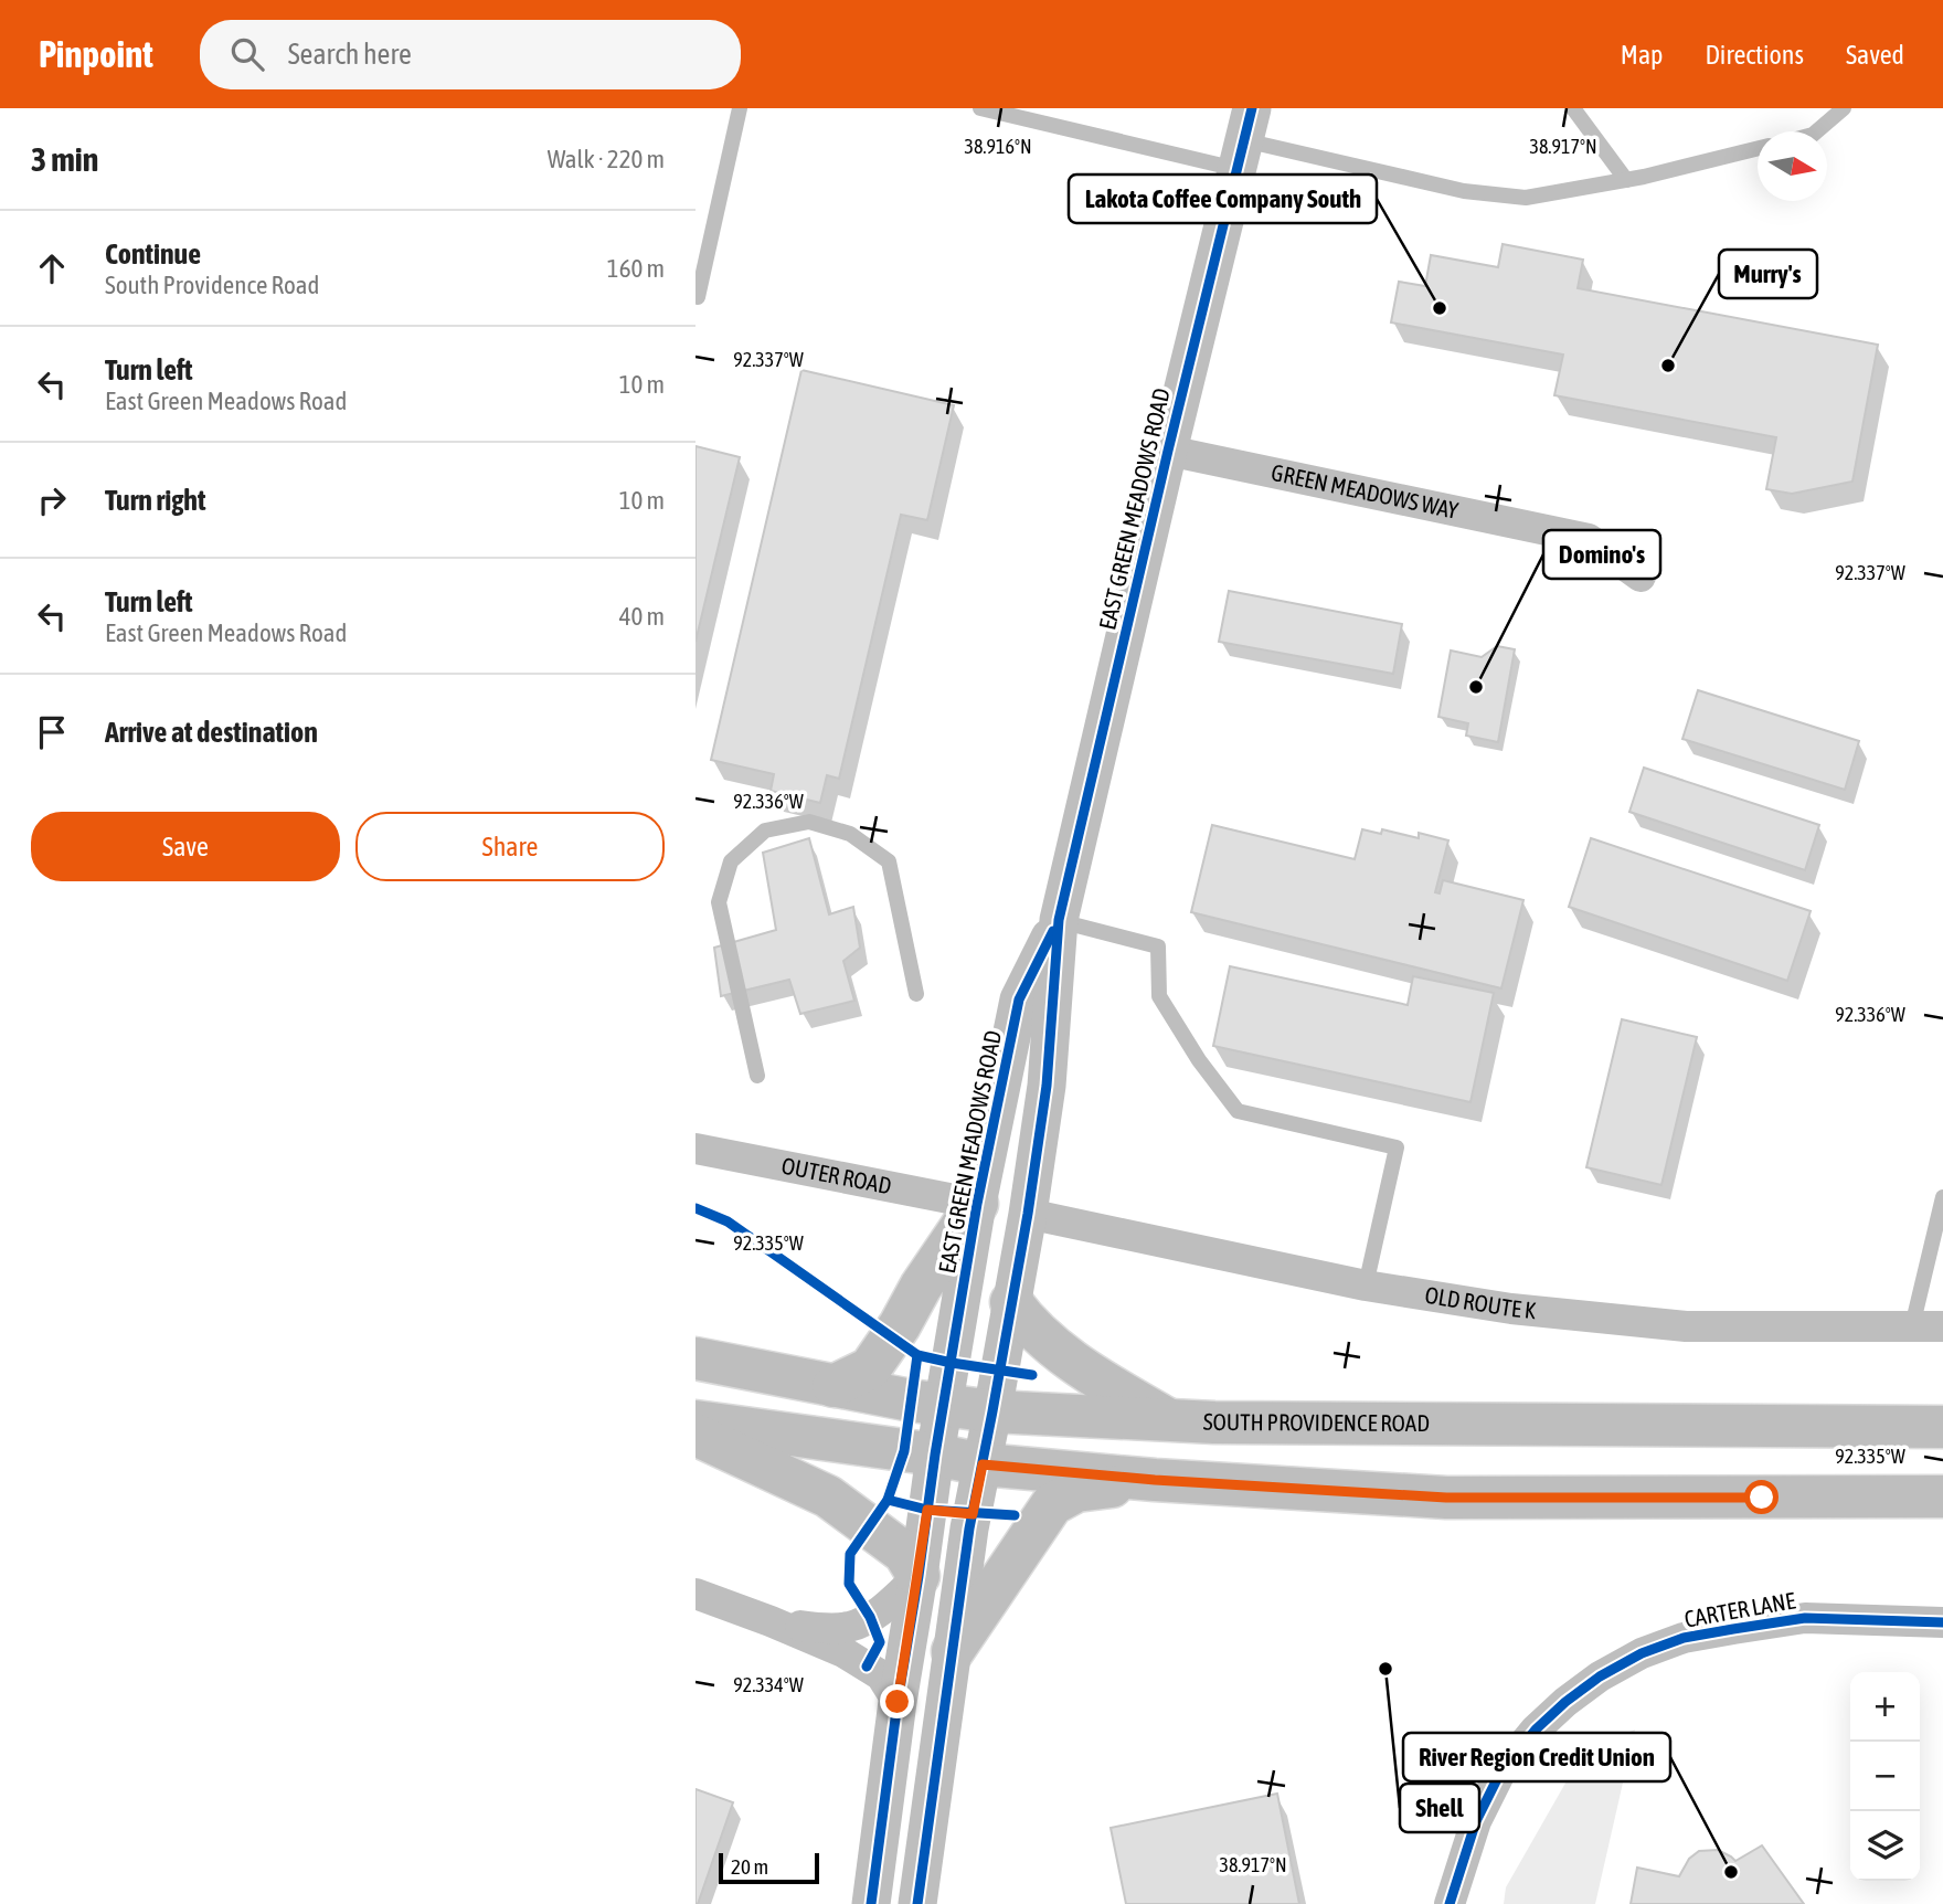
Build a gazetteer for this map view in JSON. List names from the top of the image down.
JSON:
{
  "streets": {
    "main road": ["SOUTH PROVIDENCE ROAD"],
    "street": [
      "GREEN MEADOWS WAY",
      "EAST GREEN MEADOWS ROAD",
      "OUTER ROAD",
      "OLD ROUTE K",
      "CARTER LANE"
    ]
  },
  "crossings": [
    ["GREEN MEADOWS WAY", "EAST GREEN MEADOWS ROAD"],
    ["EAST GREEN MEADOWS ROAD", "OUTER ROAD"],
    ["EAST GREEN MEADOWS ROAD", "OLD ROUTE K"],
    ["EAST GREEN MEADOWS ROAD", "SOUTH PROVIDENCE ROAD"]
  ],
  "places": [
    "Lakota Coffee Company South",
    "Murry's",
    "Domino's",
    "Shell",
    "River Region Credit Union"
  ],
  "scale_bar": "20 m",
  "north": "right",
  "page": {
    "header": "Pinpoint",
    "search": "Search here",
    "nav": ["Map", "Directions", "Saved"],
    "heading": ["3 min", "Walk · 220 m"],
    "list": [
      ["Continue", "South Providence Road", "160 m"],
      ["Turn left", "East Green Meadows Road", "10 m"],
      ["Turn right", "10 m"],
      ["Turn left", "East Green Meadows Road", "40 m"],
      "Arrive at destination"
    ],
    "buttons": ["Save", "Share"],
    "map_buttons": ["+", "−"],
    "scale": "20 m"
  },
  "coordinates": [
    "38.916°N",
    "38.917°N",
    "92.337°W",
    "92.336°W",
    "92.335°W",
    "92.334°W"
  ]
}
